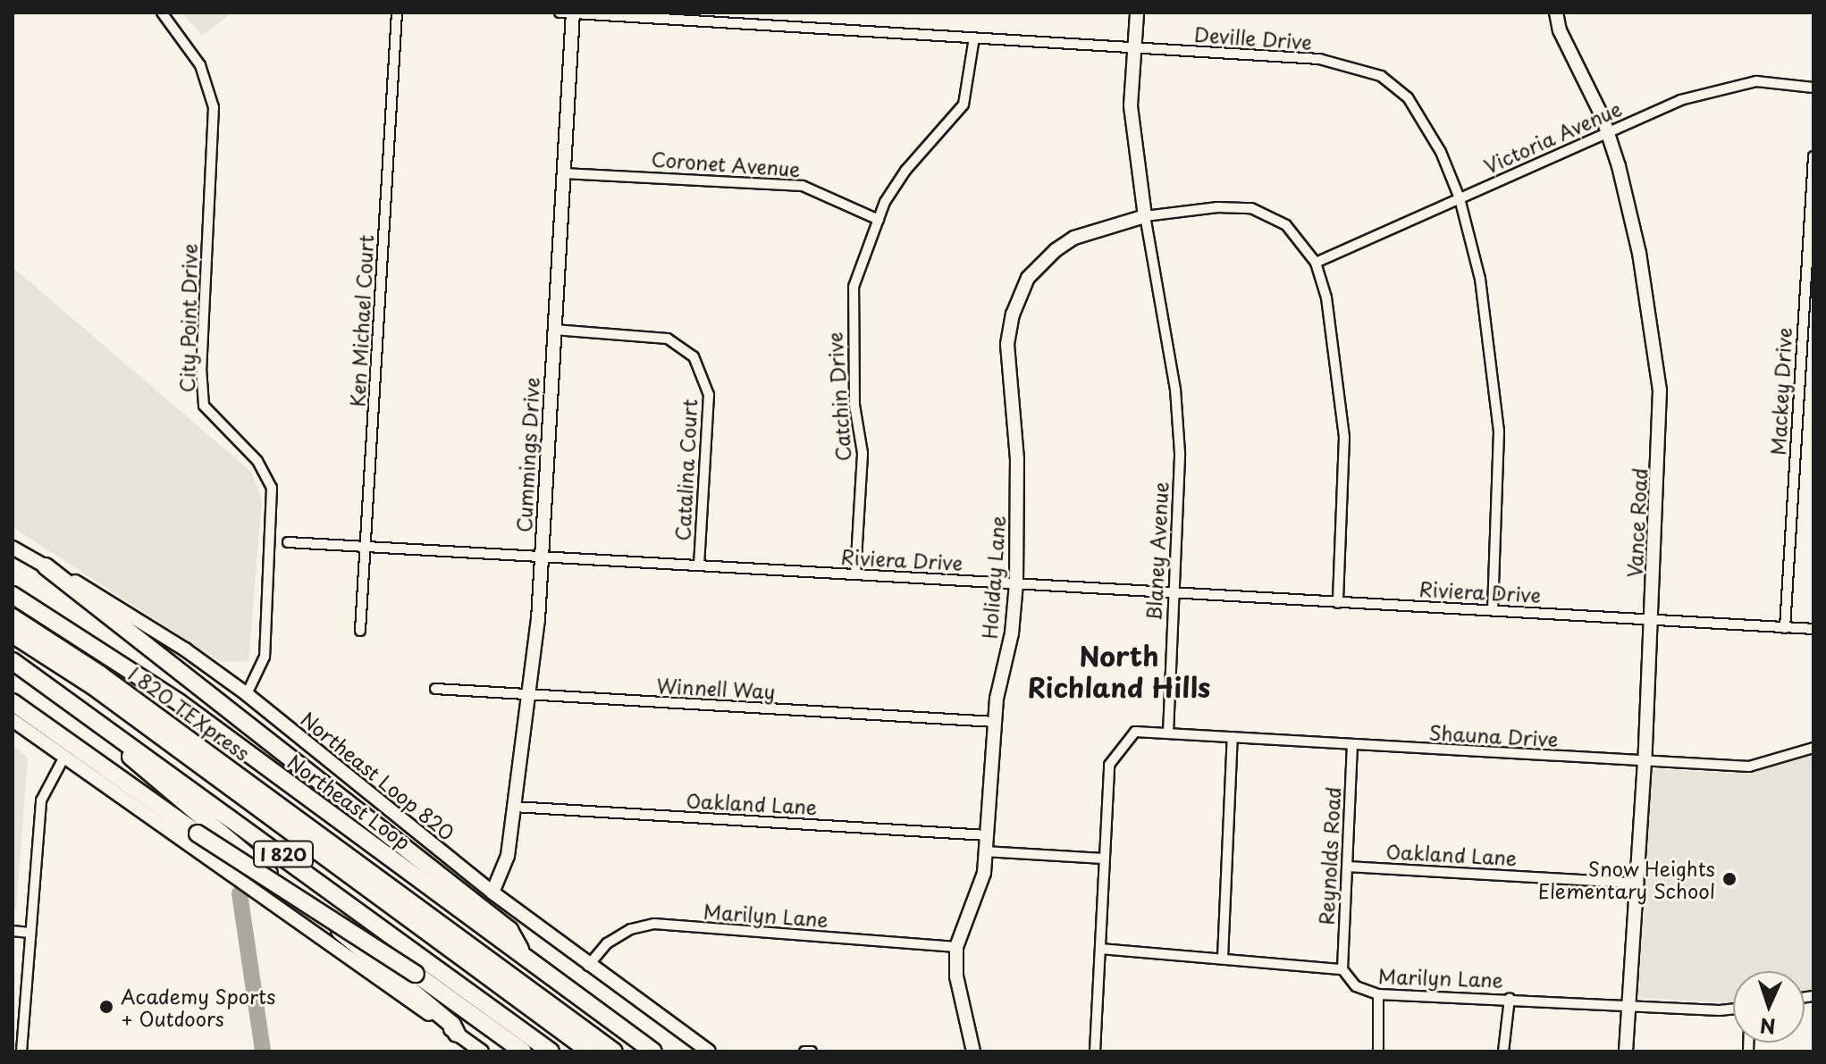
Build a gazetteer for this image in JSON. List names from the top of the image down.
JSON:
{
  "streets": {
    "highway": ["I 820 TEXpress", "Northeast Loop", "I 820"],
    "street": [
      "Deville Drive",
      "Victoria Avenue",
      "Coronet Avenue",
      "City Point Drive",
      "Ken Michael Court",
      "Mackey Drive",
      "Catchin Drive",
      "Cummings Drive",
      "Catalina Court",
      "Vance Road",
      "Blaney Avenue",
      "Riviera Drive",
      "Holiday Lane",
      "Winnell Way",
      "Shauna Drive",
      "Northeast Loop 820",
      "Oakland Lane",
      "Reynolds Road",
      "Marilyn Lane"
    ]
  },
  "crossings": [
    ["Deville Drive", "Victoria Avenue"],
    ["Deville Drive", "Catchin Drive"],
    ["Deville Drive", "Cummings Drive"],
    ["Deville Drive", "Blaney Avenue"],
    ["Deville Drive", "Riviera Drive"],
    ["Victoria Avenue", "Vance Road"],
    ["Coronet Avenue", "Catchin Drive"],
    ["Coronet Avenue", "Cummings Drive"],
    ["City Point Drive", "Northeast Loop 820"],
    ["Ken Michael Court", "Riviera Drive"],
    ["Mackey Drive", "Riviera Drive"],
    ["Catchin Drive", "Riviera Drive"],
    ["Cummings Drive", "Catalina Court"],
    ["Cummings Drive", "Riviera Drive"],
    ["Cummings Drive", "Winnell Way"],
    ["Cummings Drive", "Northeast Loop 820"],
    ["Cummings Drive", "Oakland Lane"],
    ["Catalina Court", "Riviera Drive"],
    ["Vance Road", "Riviera Drive"],
    ["Vance Road", "Shauna Drive"],
    ["Vance Road", "Oakland Lane"],
    ["Vance Road", "Marilyn Lane"],
    ["Blaney Avenue", "Riviera Drive"],
    ["Blaney Avenue", "Holiday Lane"],
    ["Blaney Avenue", "Shauna Drive"],
    ["Riviera Drive", "Holiday Lane"],
    ["Holiday Lane", "Winnell Way"],
    ["Holiday Lane", "Oakland Lane"],
    ["Holiday Lane", "Marilyn Lane"],
    ["Shauna Drive", "Reynolds Road"],
    ["Northeast Loop 820", "Marilyn Lane"],
    ["Oakland Lane", "Reynolds Road"],
    ["Reynolds Road", "Marilyn Lane"]
  ],
  "districts": ["North Richland Hills"],
  "places": ["Snow Heights Elementary School", "Academy Sports + Outdoors"],
  "north": "bottom"
}
